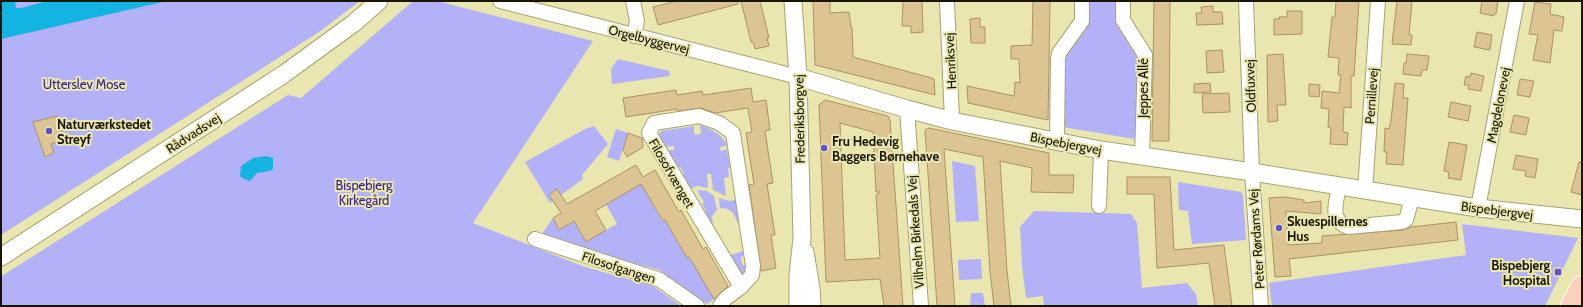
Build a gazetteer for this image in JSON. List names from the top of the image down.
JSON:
{
  "streets": {
    "street": [
      "Orgelbyggervej",
      "Henriksvej",
      "Oldfuxvej",
      "Jeppes Allé",
      "Pernillevej",
      "Magdelonevej",
      "Frederiksborgvej",
      "Rådvadsvej",
      "Bispebjergvej",
      "Filosofvænget",
      "Vilhelm Birkedals Vej",
      "Peter Rørdams Vej",
      "Filosofgangen"
    ]
  },
  "crossings": [
    ["Orgelbyggervej", "Frederiksborgvej"],
    ["Orgelbyggervej", "Bispebjergvej"],
    ["Henriksvej", "Bispebjergvej"],
    ["Oldfuxvej", "Bispebjergvej"],
    ["Oldfuxvej", "Peter Rørdams Vej"],
    ["Jeppes Allé", "Bispebjergvej"],
    ["Pernillevej", "Bispebjergvej"],
    ["Magdelonevej", "Bispebjergvej"],
    ["Frederiksborgvej", "Bispebjergvej"],
    ["Bispebjergvej", "Vilhelm Birkedals Vej"],
    ["Bispebjergvej", "Peter Rørdams Vej"]
  ],
  "parks": ["Utterslev Mose", "Bispebjerg Kirkegård"],
  "places": {
    "other": ["Naturværkstedet Streyf", "Fru Hedevig Baggers Børnehave", "Skuespillernes Hus"],
    "transit": ["Bispebjerg Hospital"]
  }
}
